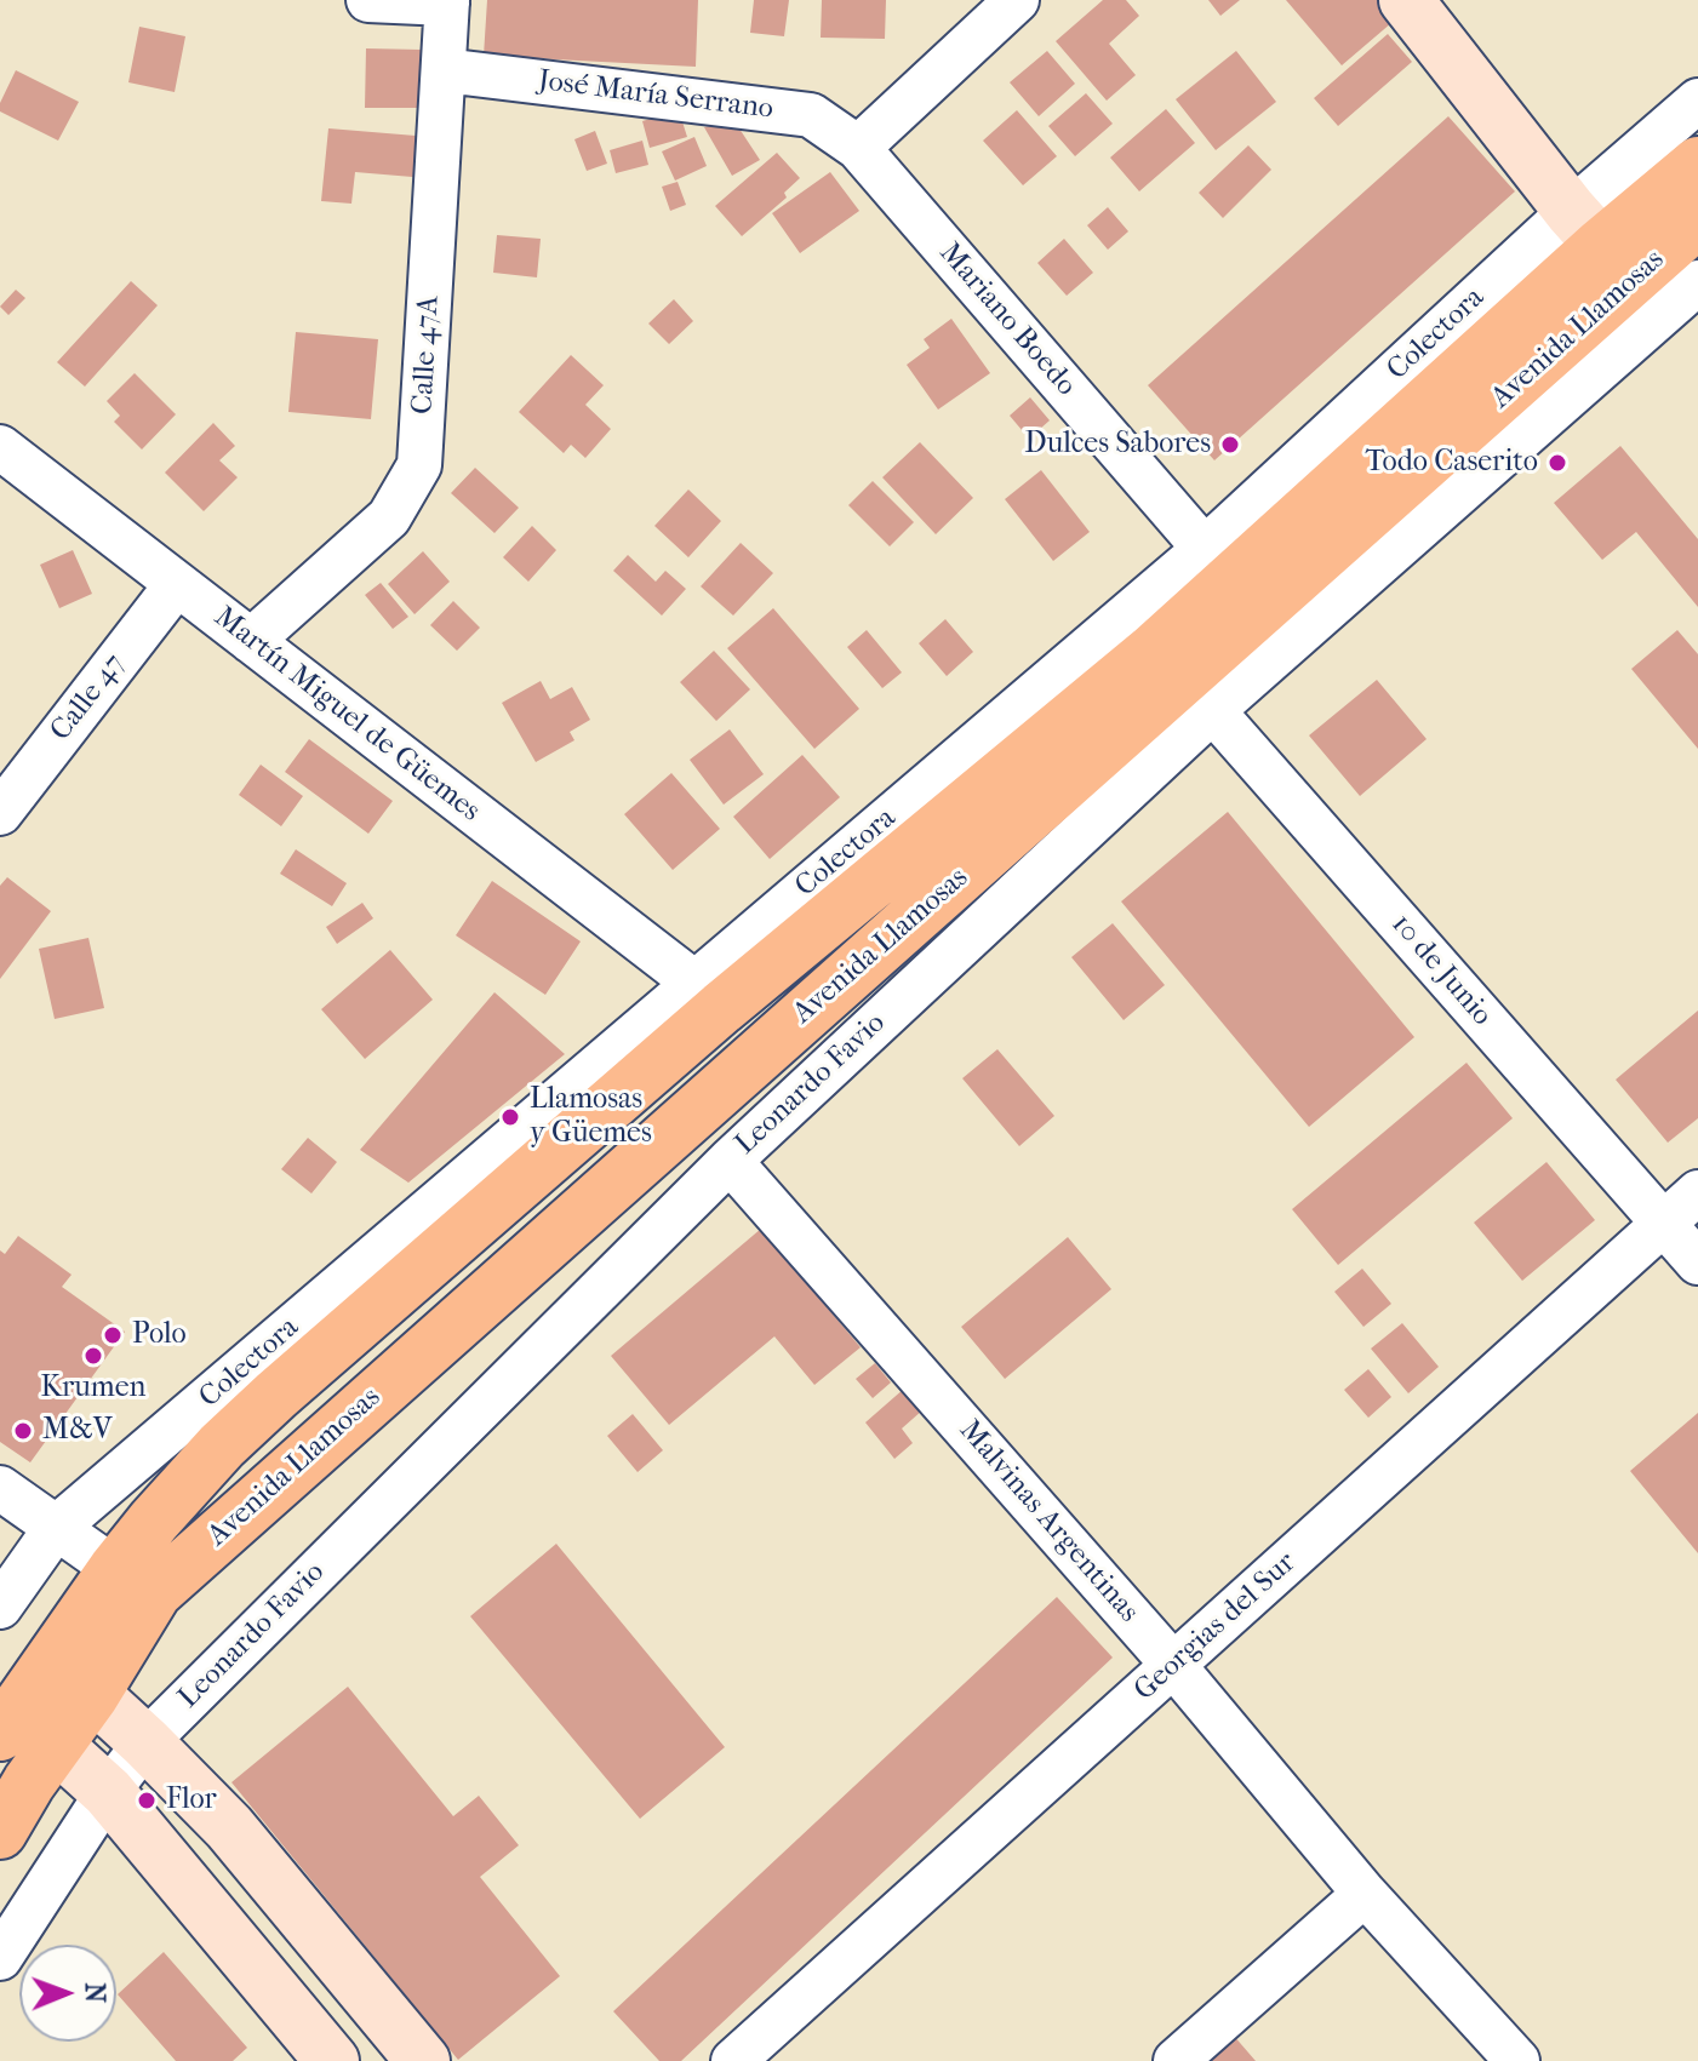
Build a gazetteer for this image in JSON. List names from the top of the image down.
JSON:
{
  "streets": {
    "highway": ["Avenida Llamosas"],
    "street": [
      "José María Serrano",
      "Mariano Boedo",
      "Colectora",
      "Calle 47A",
      "Calle 47",
      "Martín Miguel de Güemes",
      "10 de Junio",
      "Leonardo Favio",
      "Malvinas Argentinas",
      "Georgias del Sur"
    ]
  },
  "crossings": [
    ["José María Serrano", "Mariano Boedo"],
    ["José María Serrano", "Calle 47A"],
    ["Mariano Boedo", "Avenida Llamosas"],
    ["Mariano Boedo", "Colectora"],
    ["Avenida Llamosas", "Colectora"],
    ["Avenida Llamosas", "10 de Junio"],
    ["Avenida Llamosas", "Leonardo Favio"],
    ["Colectora", "Martín Miguel de Güemes"],
    ["Calle 47A", "Martín Miguel de Güemes"],
    ["Calle 47", "Martín Miguel de Güemes"],
    ["10 de Junio", "Leonardo Favio"],
    ["10 de Junio", "Georgias del Sur"],
    ["Leonardo Favio", "Malvinas Argentinas"],
    ["Malvinas Argentinas", "Georgias del Sur"]
  ],
  "places": [
    "Dulces Sabores",
    "Todo Caserito",
    "Llamosas y Güemes",
    "Polo",
    "Krumen",
    "M&V",
    "Flor"
  ],
  "north": "right"
}
